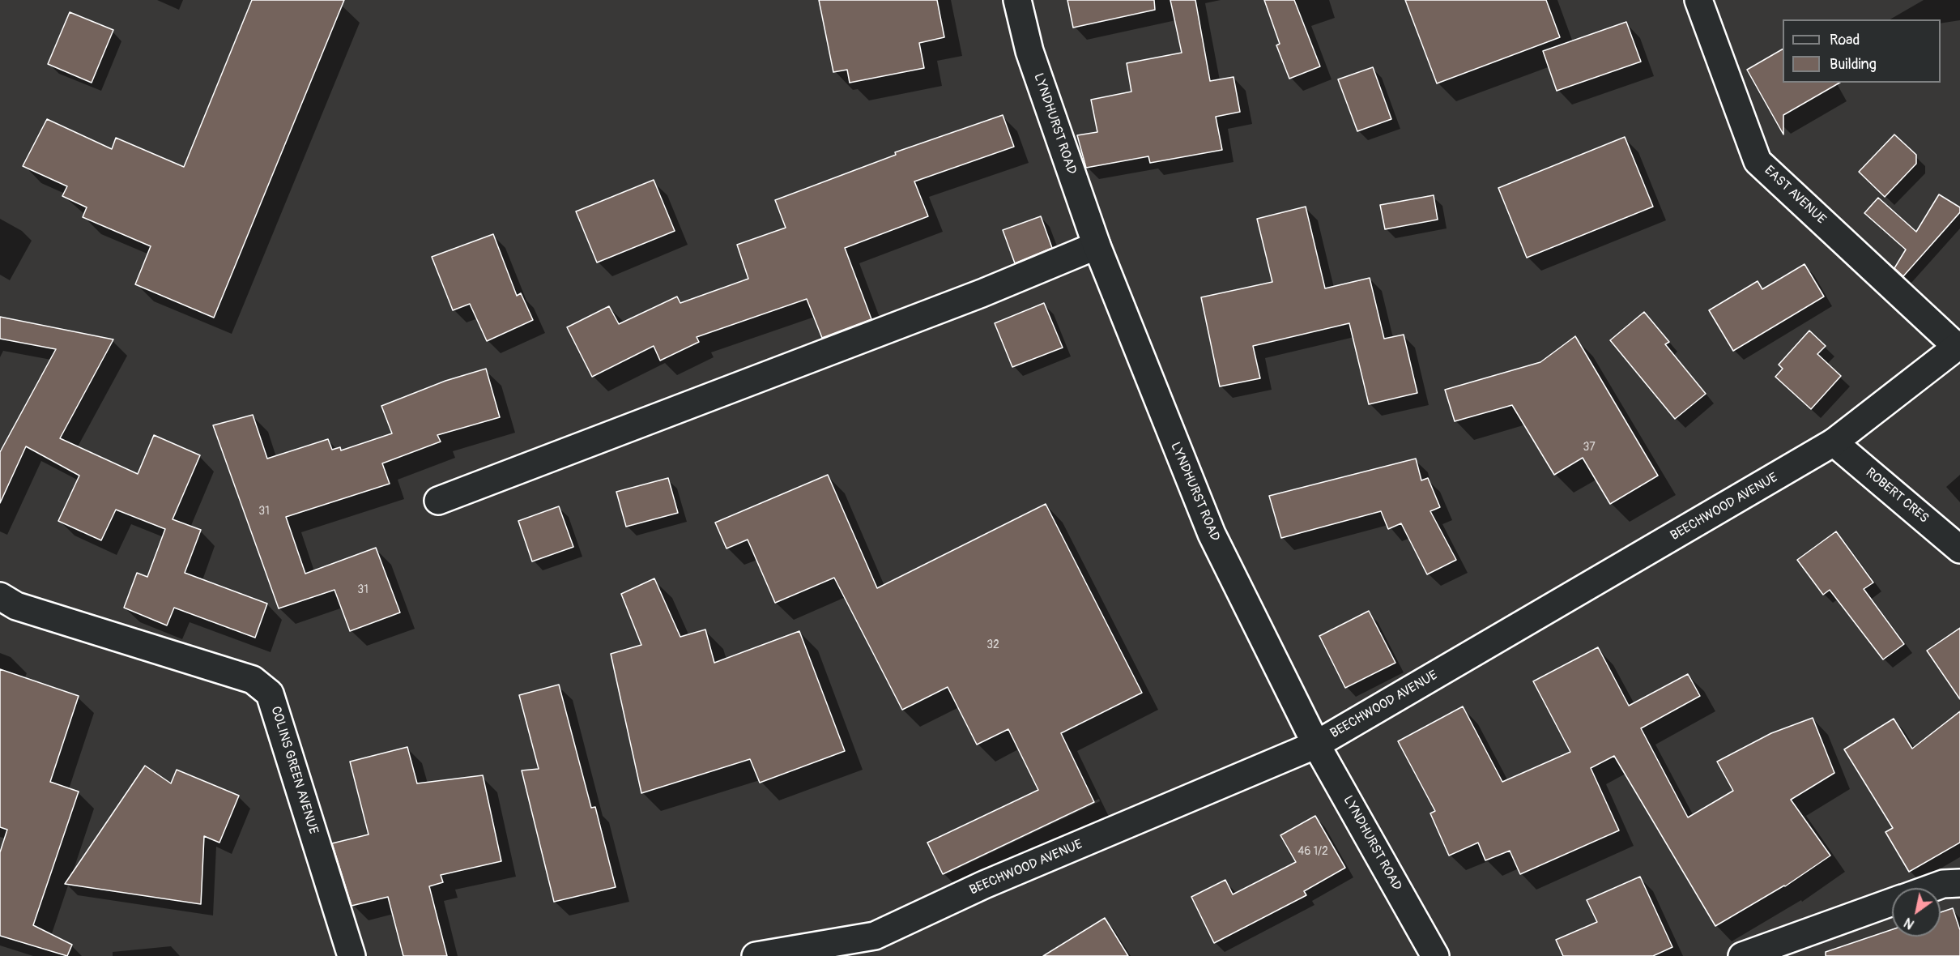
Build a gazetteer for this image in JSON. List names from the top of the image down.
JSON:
{
  "streets": {
    "street": [
      "LYNDHURST ROAD",
      "EAST AVENUE",
      "ROBERT CRES",
      "BEECHWOOD AVENUE",
      "COLINS GREEN AVENUE"
    ]
  },
  "crossings": [
    ["LYNDHURST ROAD", "BEECHWOOD AVENUE"],
    ["EAST AVENUE", "BEECHWOOD AVENUE"],
    ["ROBERT CRES", "BEECHWOOD AVENUE"]
  ],
  "house_numbers": [
    "37",
    "31",
    "31",
    "32",
    "46 1/2"
  ],
  "legend": ["Road", "Building"],
  "north": "bottom left"
}
